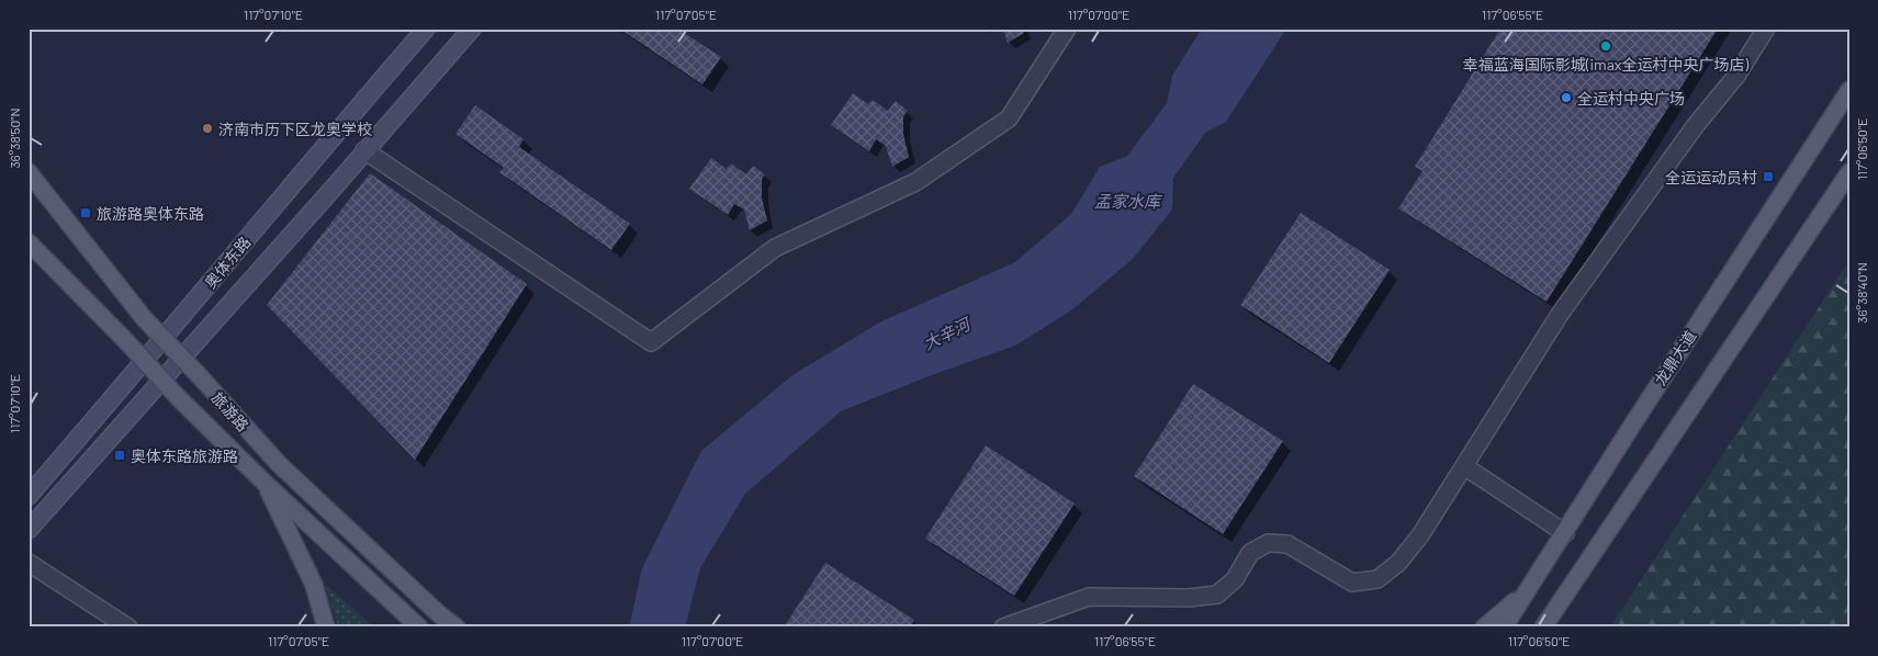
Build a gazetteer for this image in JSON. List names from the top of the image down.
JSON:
{
  "streets": {
    "main road": ["奥体东路", "龙鼎大道", "旅游路"]
  },
  "water": ["孟家水库", "大辛河"],
  "places": {
    "other": ["幸福蓝海国际影城(imax全运村中央广场店)", "全运村中央广场", "济南市历下区龙奥学校"],
    "transit": ["全运运动员村", "旅游路奥体东路", "奥体东路旅游路"]
  },
  "coordinates": [
    "117°07'10\"E",
    "117°07'05\"E",
    "117°07'00\"E",
    "117°06'55\"E",
    "36°38'50\"N",
    "117°06'50\"E",
    "36°38'40\"N"
  ]
}
